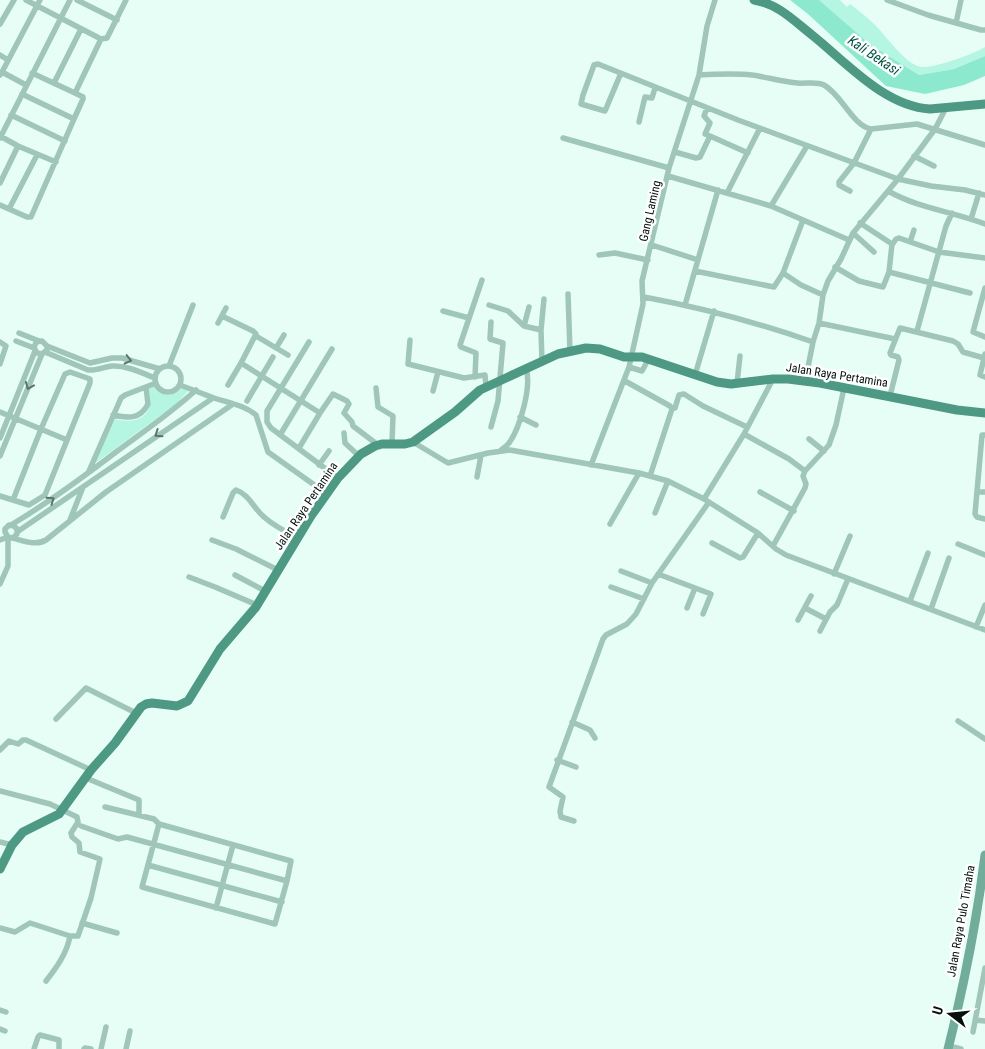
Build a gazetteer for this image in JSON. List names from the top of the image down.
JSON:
{
  "streets": {
    "main road": ["Jalan Raya Pertamina"],
    "street": ["Gang Laming", "Jalan Raya Pulo Timaha"]
  },
  "crossings": [
    ["Gang Laming", "Jalan Raya Pertamina"]
  ],
  "water": ["Kali Bekasi"],
  "north": "left"
}
